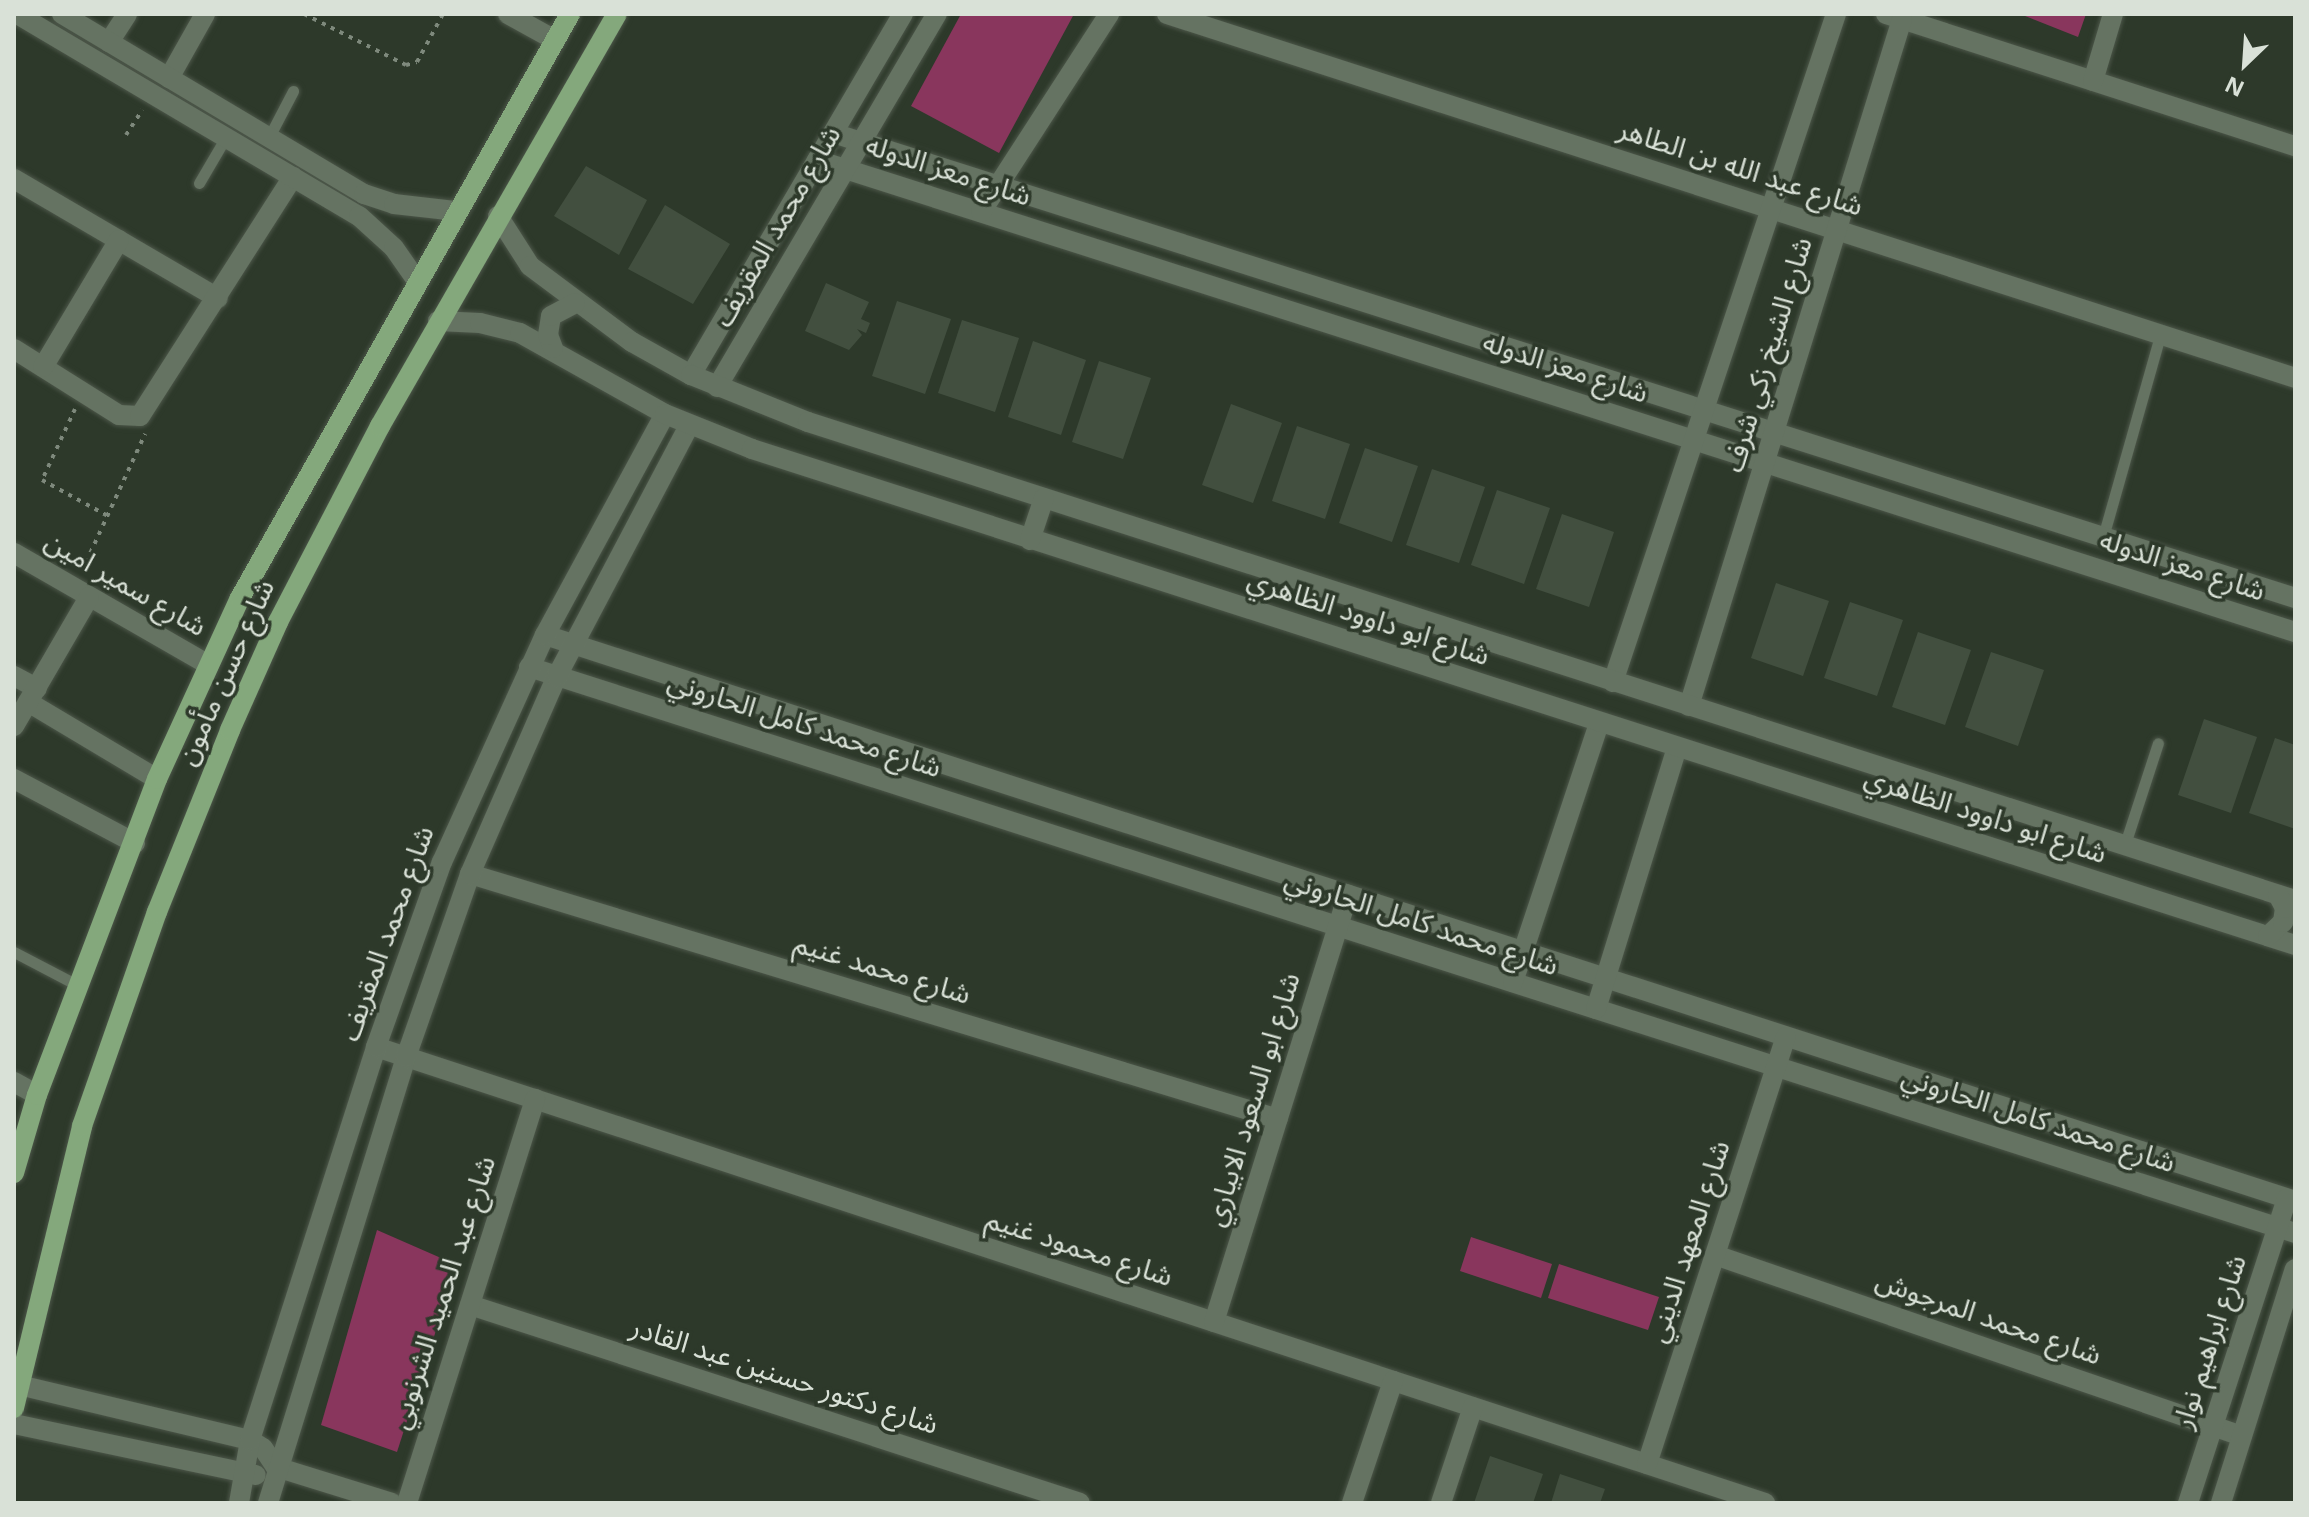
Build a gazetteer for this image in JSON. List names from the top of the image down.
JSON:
{
  "streets": {
    "main road": ["شارع حسن مأمون"],
    "street": [
      "شارع عبد الله بن الطاهر",
      "شارع معز الدوله",
      "شارع محمد المقريف",
      "شارع الشيخ زكي شرف",
      "شارع سمير امين",
      "شارع ابو داوود الظاهري",
      "شارع محمد كامل الحاروني",
      "شارع محمد غنيم",
      "شارع ابو السعود الابياري",
      "شارع المعهد الديني",
      "شارع محمود غنيم",
      "شارع عبد الحميد الشرنوبي",
      "شارع محمد المرجوش",
      "شارع ابراهيم نوار",
      "شارع دكتور حسنين عبد القادر"
    ]
  },
  "crossings": [
    ["شارع عبد الله بن الطاهر", "شارع الشيخ زكي شرف"],
    ["شارع معز الدوله", "شارع محمد المقريف"],
    ["شارع معز الدوله", "شارع الشيخ زكي شرف"],
    ["شارع محمد المقريف", "شارع ابو داوود الظاهري"],
    ["شارع محمد المقريف", "شارع محمد كامل الحاروني"],
    ["شارع محمد المقريف", "شارع محمد غنيم"],
    ["شارع محمد المقريف", "شارع محمود غنيم"],
    ["شارع الشيخ زكي شرف", "شارع ابو داوود الظاهري"],
    ["شارع سمير امين", "شارع حسن مأمون"],
    ["شارع ابو داوود الظاهري", "شارع حسن مأمون"],
    ["شارع محمد كامل الحاروني", "شارع ابو السعود الابياري"],
    ["شارع محمد كامل الحاروني", "شارع المعهد الديني"],
    ["شارع محمد كامل الحاروني", "شارع ابراهيم نوار"],
    ["شارع محمد غنيم", "شارع ابو السعود الابياري"],
    ["شارع ابو السعود الابياري", "شارع محمود غنيم"],
    ["شارع المعهد الديني", "شارع محمود غنيم"],
    ["شارع المعهد الديني", "شارع محمد المرجوش"],
    ["شارع محمود غنيم", "شارع عبد الحميد الشرنوبي"],
    ["شارع عبد الحميد الشرنوبي", "شارع دكتور حسنين عبد القادر"],
    ["شارع محمد المرجوش", "شارع ابراهيم نوار"]
  ],
  "north": "bottom left"
}
